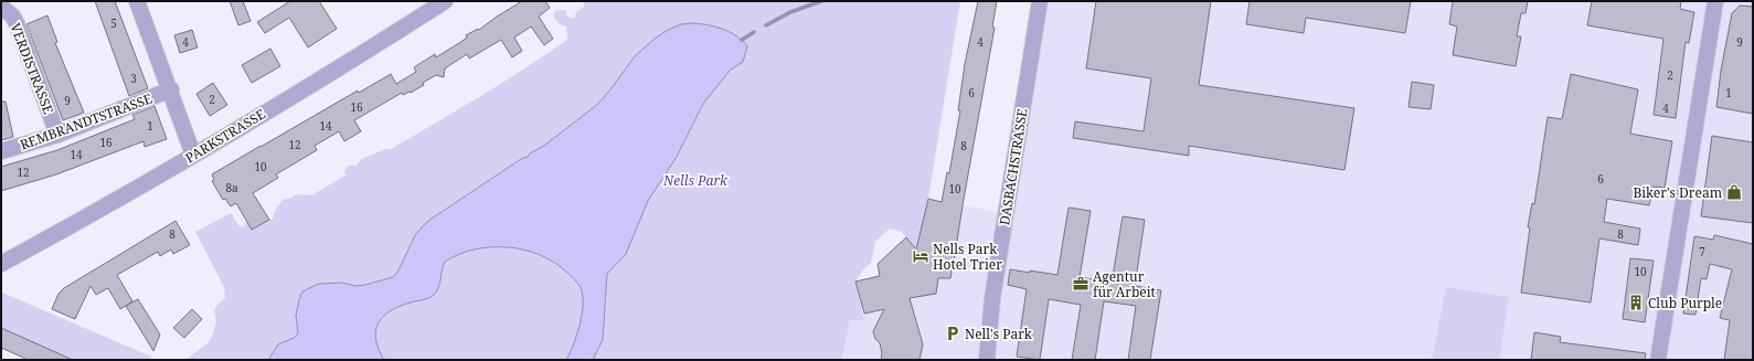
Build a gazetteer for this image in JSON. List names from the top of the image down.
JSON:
{
  "streets": {
    "street": [
      "VERDISTRASSE",
      "REMBRANDTSTRASSE",
      "PARKSTRASSE",
      "DASBACHSTRASSE"
    ]
  },
  "crossings": [
    ["VERDISTRASSE", "REMBRANDTSTRASSE"]
  ],
  "parks": ["Nells Park"],
  "places": {
    "shop": ["Biker's Dream"],
    "hotel": ["Nells Park Hotel Trier"],
    "office": ["Agentur für Arbeit"],
    "building": ["Club Purple"],
    "parking": ["Nell's Park"]
  },
  "house_numbers": [
    "5",
    "4",
    "4",
    "9",
    "2",
    "3",
    "6",
    "1",
    "2",
    "9",
    "16",
    "4",
    "1",
    "14",
    "16",
    "12",
    "8",
    "14",
    "10",
    "12",
    "6",
    "8a",
    "10",
    "8",
    "8",
    "7",
    "10"
  ]
}
